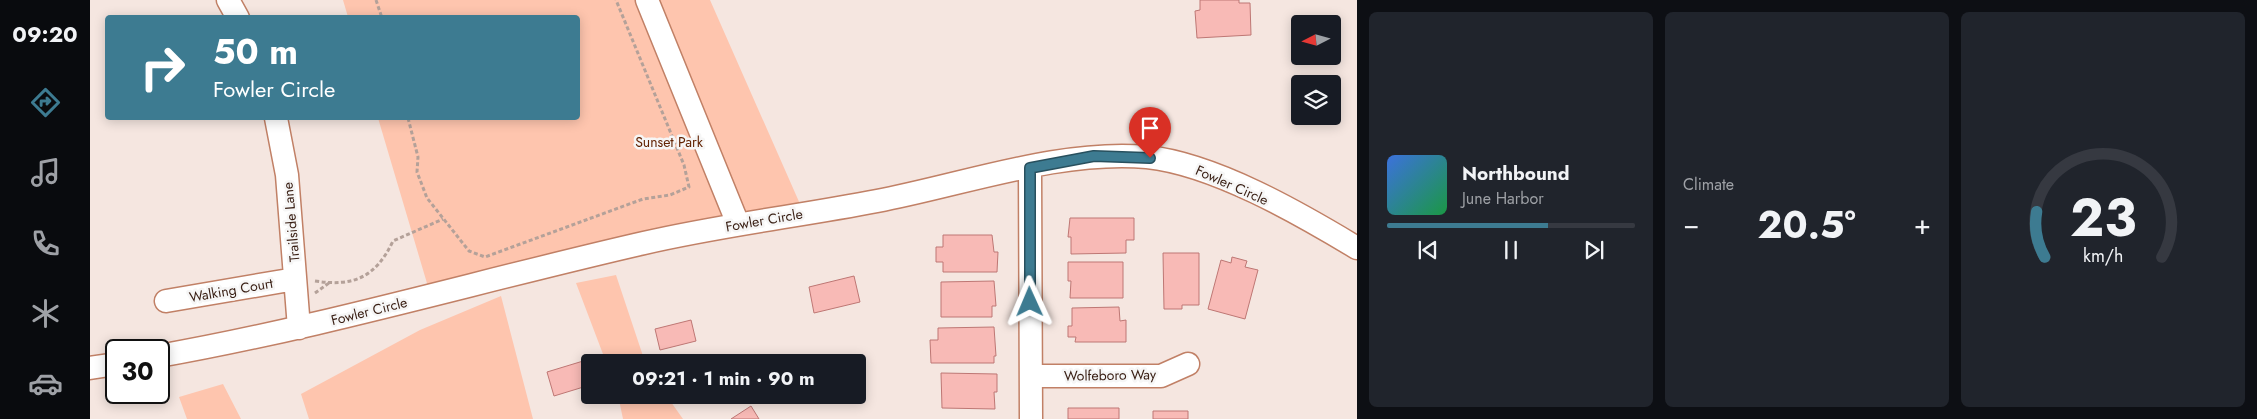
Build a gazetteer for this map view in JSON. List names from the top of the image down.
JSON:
{
  "streets": {
    "street": [
      "Fowler Circle",
      "Trailside Lane",
      "Walking Court",
      "Wolfeboro Way"
    ]
  },
  "crossings": [
    ["Fowler Circle", "Trailside Lane"],
    ["Trailside Lane", "Walking Court"]
  ],
  "parks": ["Sunset Park"],
  "north": "left",
  "page": {
    "tabs": "09:20",
    "tile": "Climate",
    "turn": ["50 m", "Fowler Circle"],
    "song": ["Northbound", "June Harbor"],
    "heat": ["−", "20.5°", "+"],
    "limit": "30",
    "trip": "09:21 · 1 min · 90 m",
    "gauge": ["23", "km/h"]
  }
}
